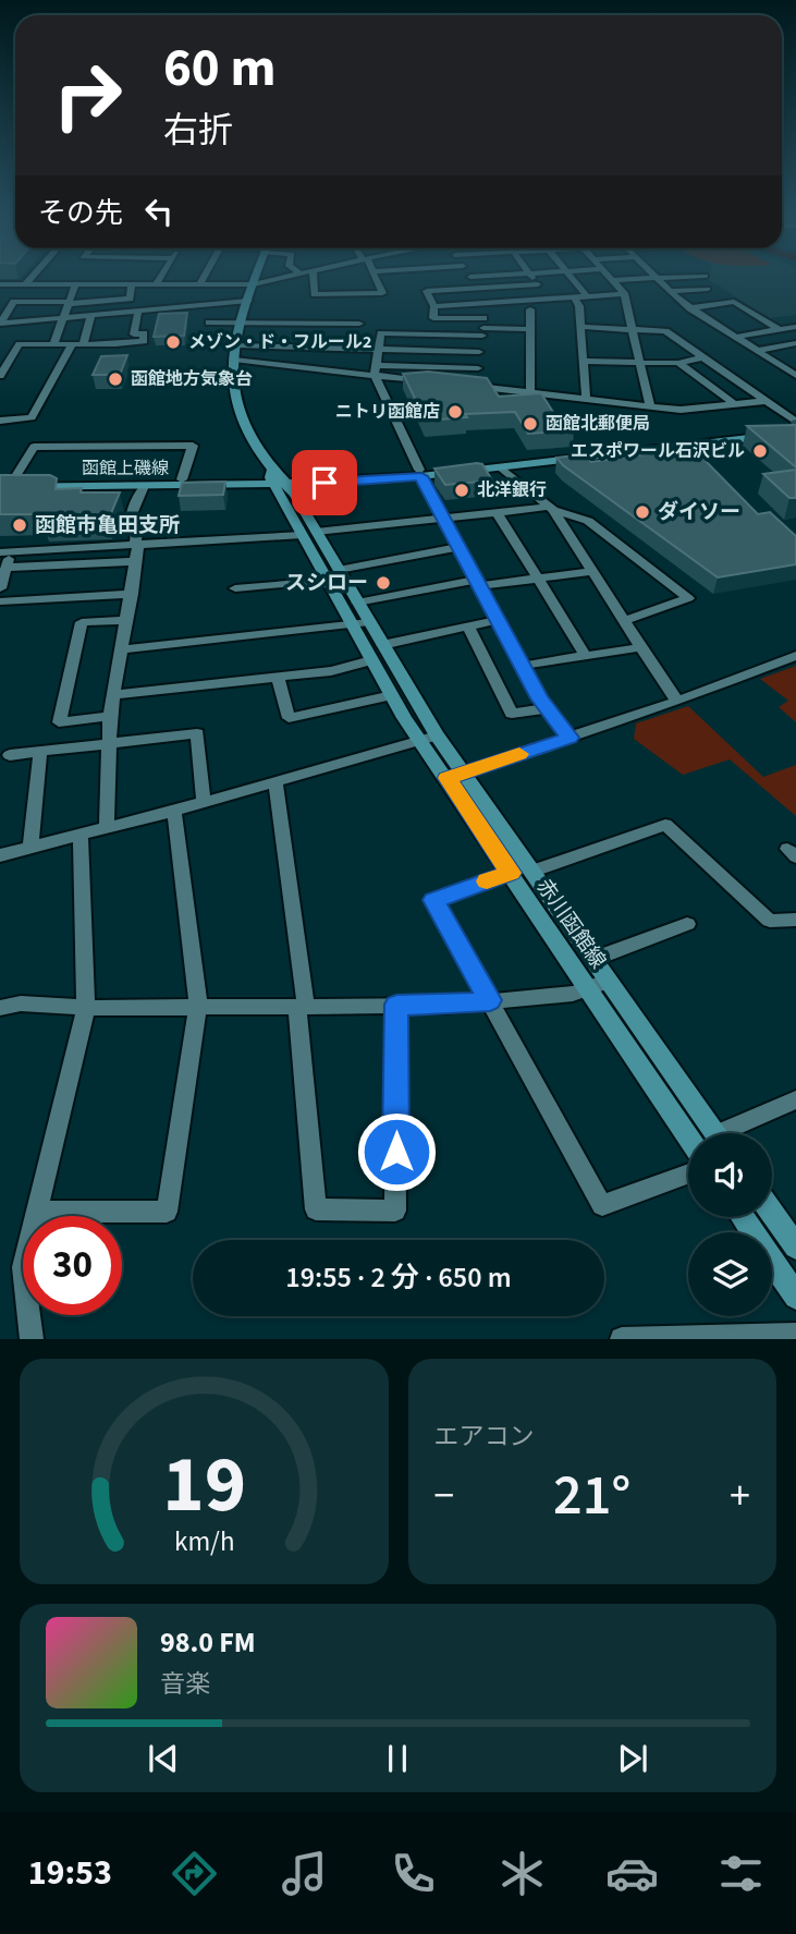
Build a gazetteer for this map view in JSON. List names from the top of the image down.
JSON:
{
  "streets": {
    "main road": ["函館上磯線", "赤川函館線"]
  },
  "crossings": [
    ["函館上磯線", "赤川函館線"]
  ],
  "places": [
    "メゾン・ド・フルール2",
    "函館地方気象台",
    "ニトリ函館店",
    "函館北郵便局",
    "エスポワール石沢ビル",
    "北洋銀行",
    "ダイソー",
    "函館市亀田支所",
    "スシロー"
  ],
  "page": {
    "turn": ["60 m", "右折"],
    "then": "その先",
    "limit": "30",
    "trip": "19:55 · 2 分 · 650 m",
    "tile": "エアコン",
    "heat": ["−", "21°", "+"],
    "song": ["98.0 FM", "音楽"],
    "tabs": "19:53",
    "gauge": ["19", "km/h"]
  }
}
